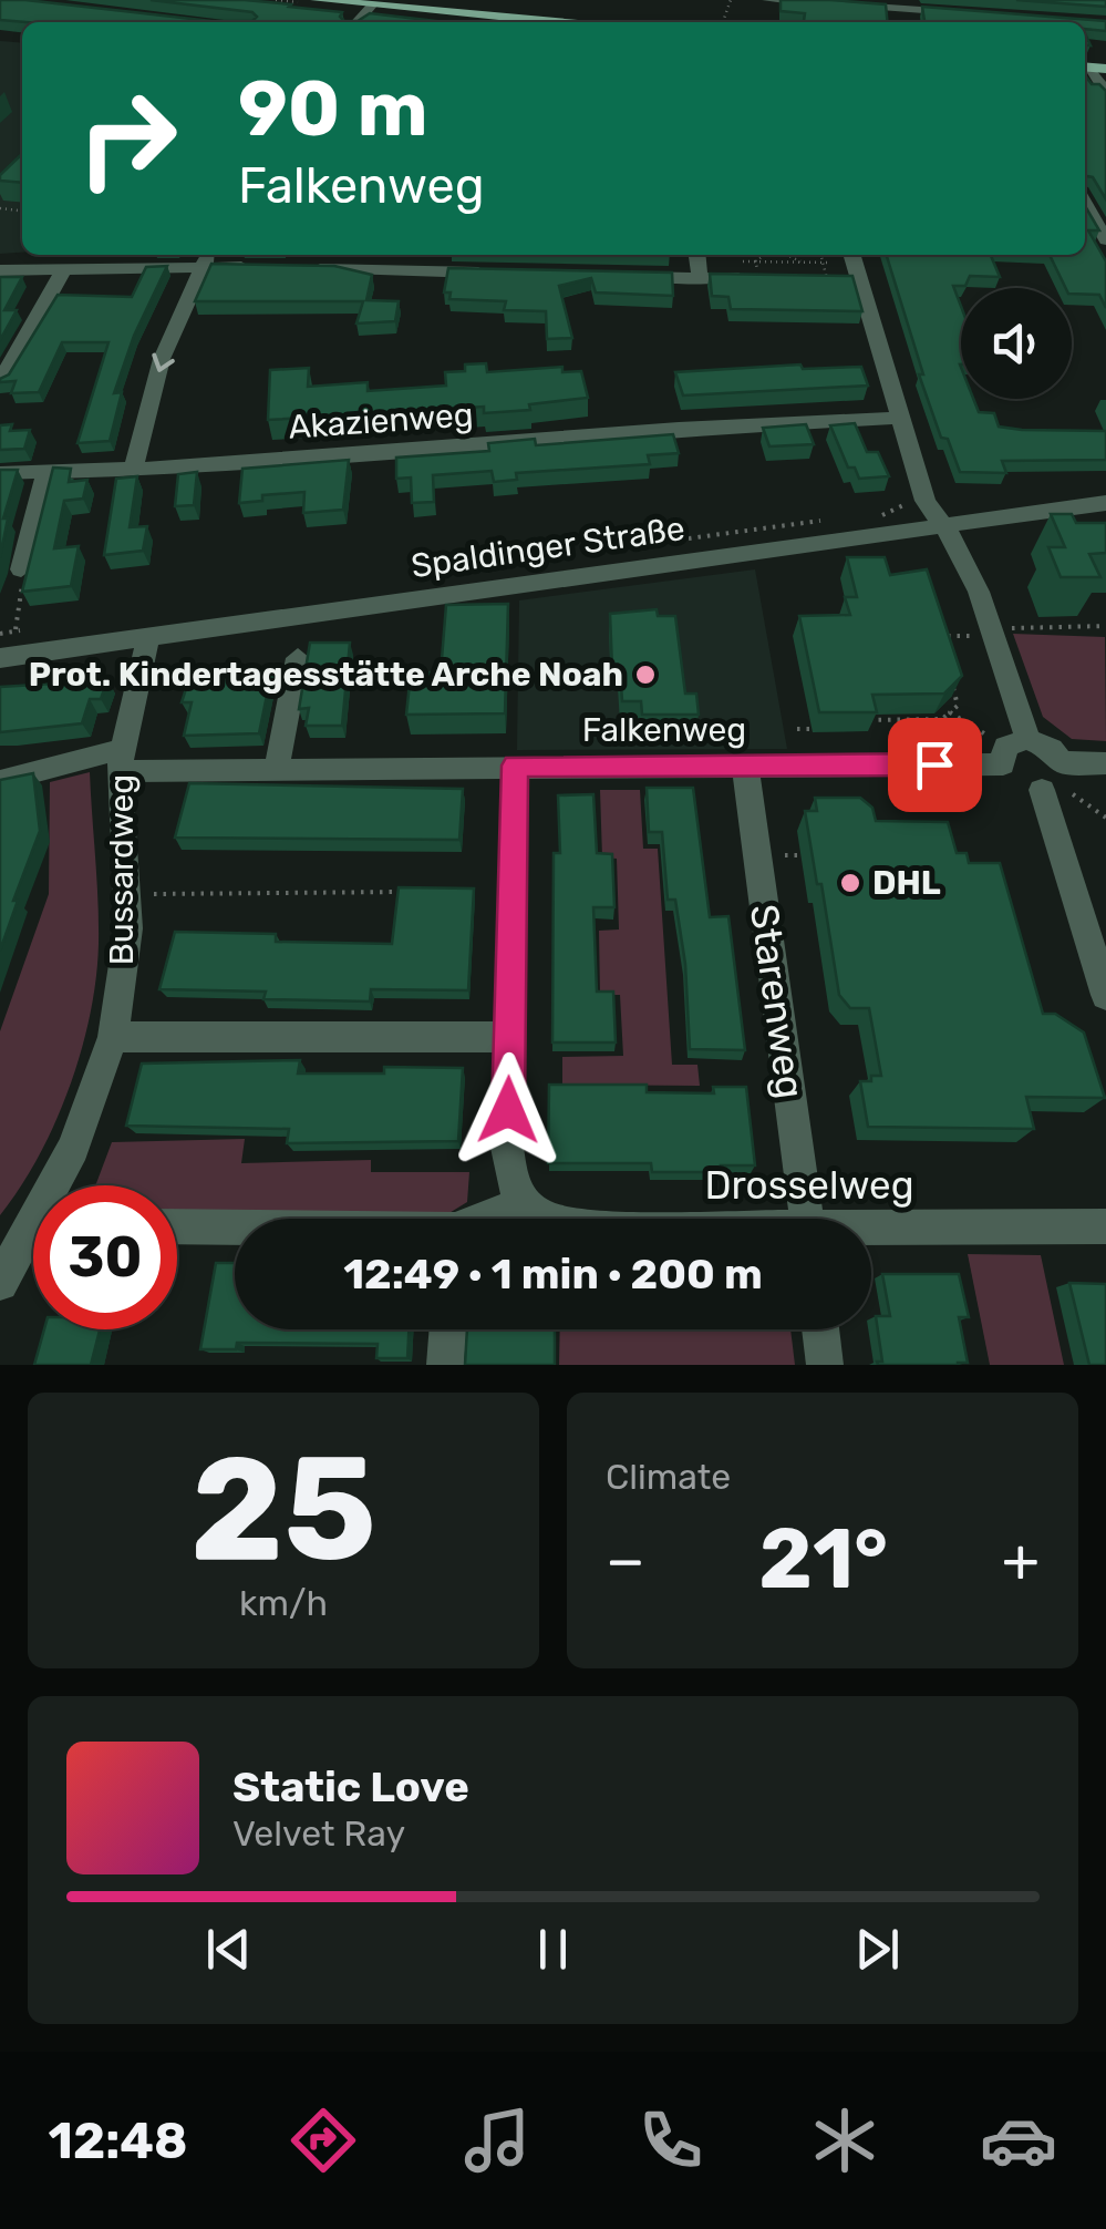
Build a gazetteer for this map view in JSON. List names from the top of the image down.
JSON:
{
  "streets": {
    "street": [
      "Akazienweg",
      "Spaldinger Straße",
      "Falkenweg",
      "Bussardweg",
      "Starenweg",
      "Drosselweg"
    ]
  },
  "crossings": [
    ["Spaldinger Straße", "Bussardweg"],
    ["Falkenweg", "Bussardweg"],
    ["Falkenweg", "Starenweg"]
  ],
  "places": ["Prot. Kindertagesstätte Arche Noah", "DHL"],
  "page": {
    "turn": ["90 m", "Falkenweg"],
    "limit": "30",
    "trip": "12:49 · 1 min · 200 m",
    "tile": [
      ["25", "km/h"],
      "Climate"
    ],
    "heat": ["−", "21°", "+"],
    "song": ["Static Love", "Velvet Ray"],
    "tabs": "12:48"
  }
}
